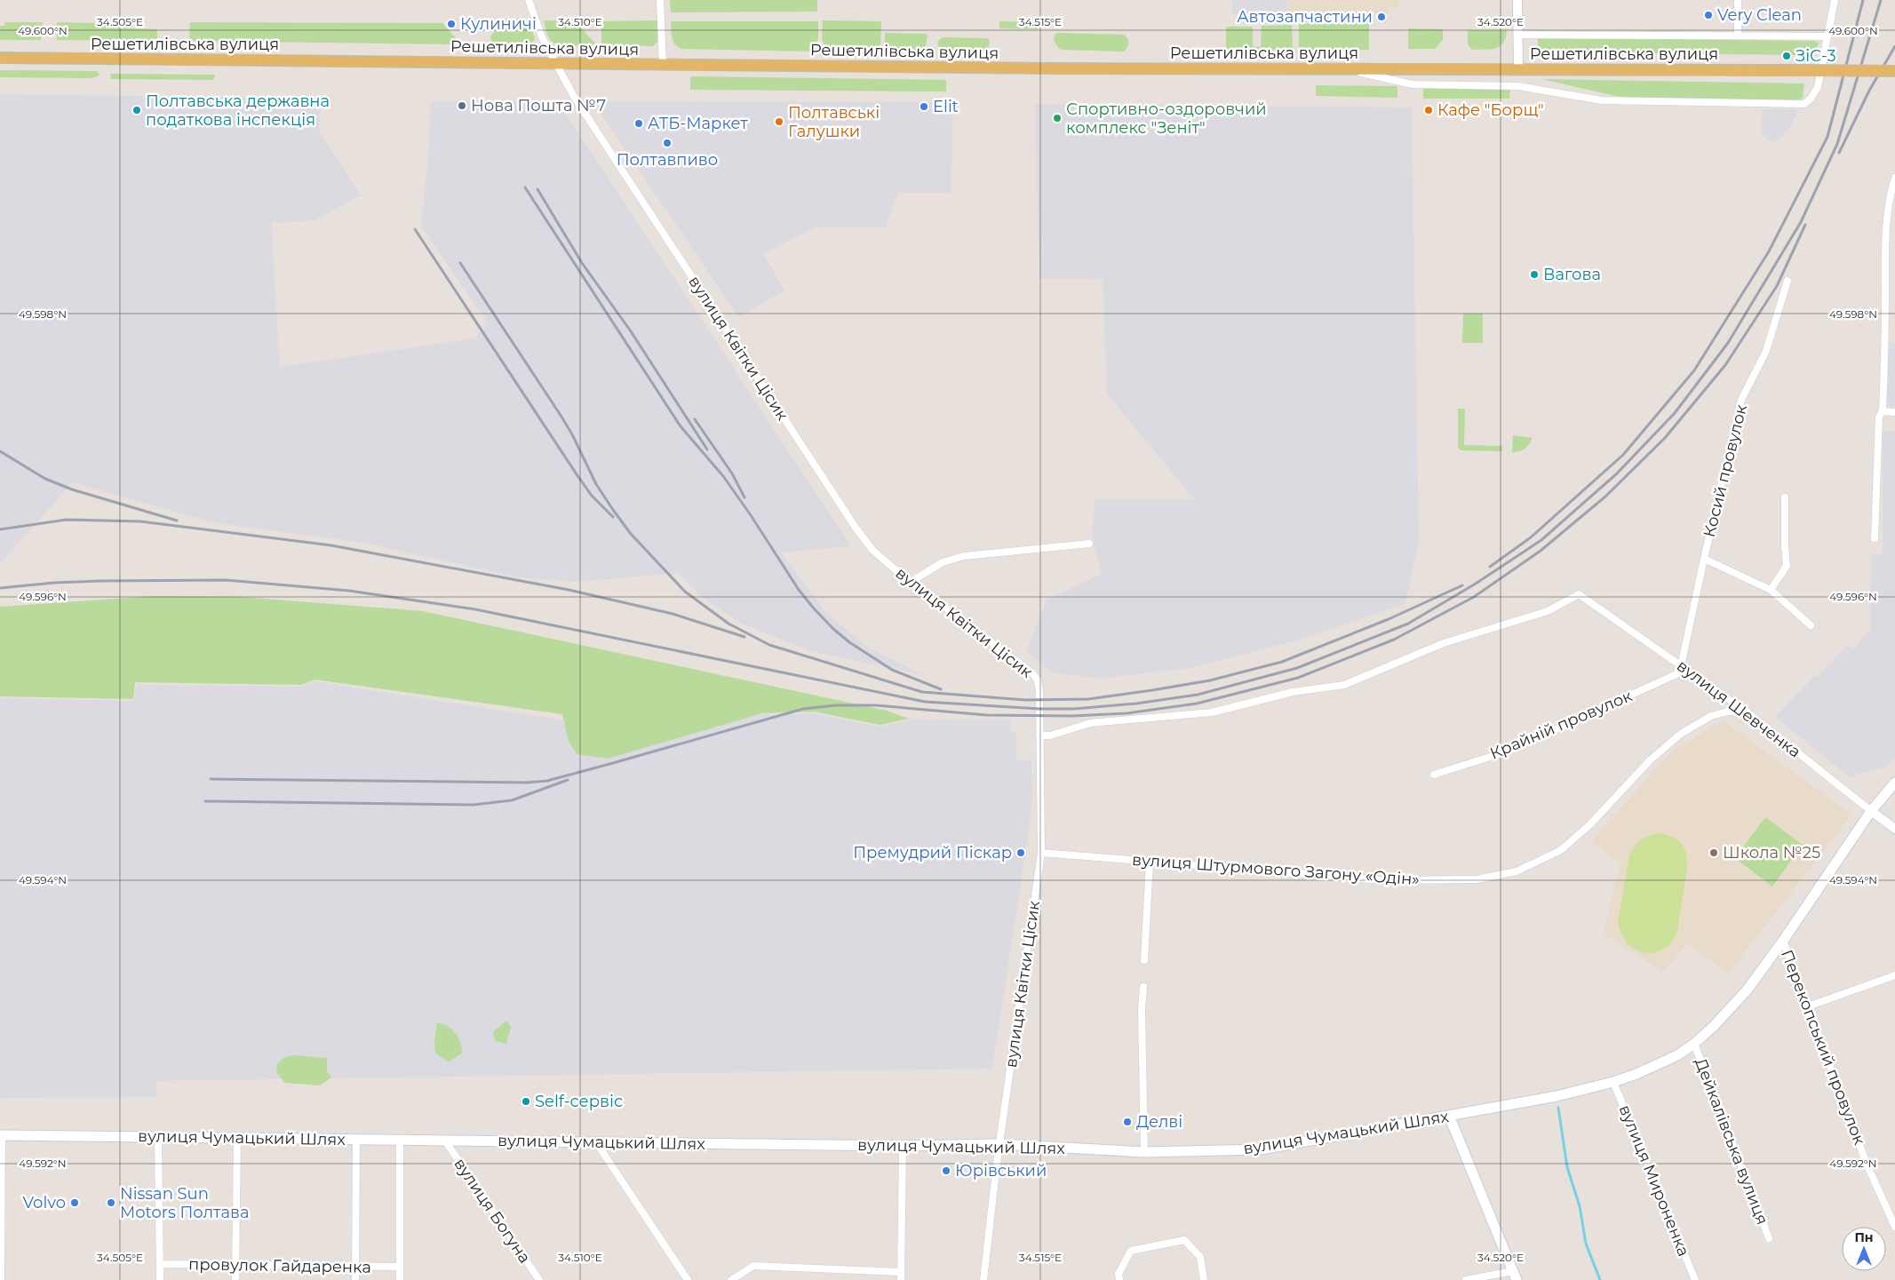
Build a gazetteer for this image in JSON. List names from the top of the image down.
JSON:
{
  "streets": {
    "main road": ["Решетилівська вулиця", "вулиця Чумацький Шлях"],
    "street": [
      "вулиця Квітки Цісик",
      "Косий провулок",
      "вулиця Шевченка",
      "Крайній провулок",
      "вулиця Штурмового Загону «Одін»",
      "Перекопський провулок",
      "Дейкалівська вулиця",
      "вулиця Мироненка",
      "вулиця Богуна",
      "провулок Гайдаренка"
    ]
  },
  "crossings": [
    ["Решетилівська вулиця", "вулиця Квітки Цісик"],
    ["вулиця Квітки Цісик", "вулиця Шевченка"],
    ["вулиця Квітки Цісик", "вулиця Штурмового Загону «Одін»"],
    ["вулиця Квітки Цісик", "вулиця Чумацький Шлях"],
    ["Косий провулок", "вулиця Шевченка"],
    ["Косий провулок", "Крайній провулок"],
    ["вулиця Шевченка", "Крайній провулок"],
    ["вулиця Шевченка", "вулиця Штурмового Загону «Одін»"],
    ["вулиця Шевченка", "вулиця Чумацький Шлях"],
    ["Перекопський провулок", "вулиця Чумацький Шлях"],
    ["вулиця Чумацький Шлях", "Дейкалівська вулиця"],
    ["вулиця Чумацький Шлях", "вулиця Мироненка"],
    ["вулиця Чумацький Шлях", "вулиця Богуна"]
  ],
  "places": [
    "Very Clean",
    "Автозапчастини",
    "Кулиничі",
    "ЗіС-3",
    "Нова Пошта №7",
    "Elit",
    "Полтавська державна податкова інспекція",
    "Кафе \"Борщ\"",
    "Спортивно-оздоровчий комплекс \"Зеніт\"",
    "Полтавські Галушки",
    "АТБ-Маркет",
    "Полтавпиво",
    "Вагова",
    "Премудрий Піскар",
    "Школа №25",
    "Self-сервіс",
    "Делві",
    "Юрівський",
    "Volvo",
    "Nissan Sun Motors Полтава"
  ],
  "north": "top",
  "coordinates": [
    "34.505°E",
    "34.510°E",
    "34.515°E",
    "34.520°E",
    "49.600°N",
    "49.598°N",
    "49.596°N",
    "49.594°N",
    "49.592°N"
  ]
}
